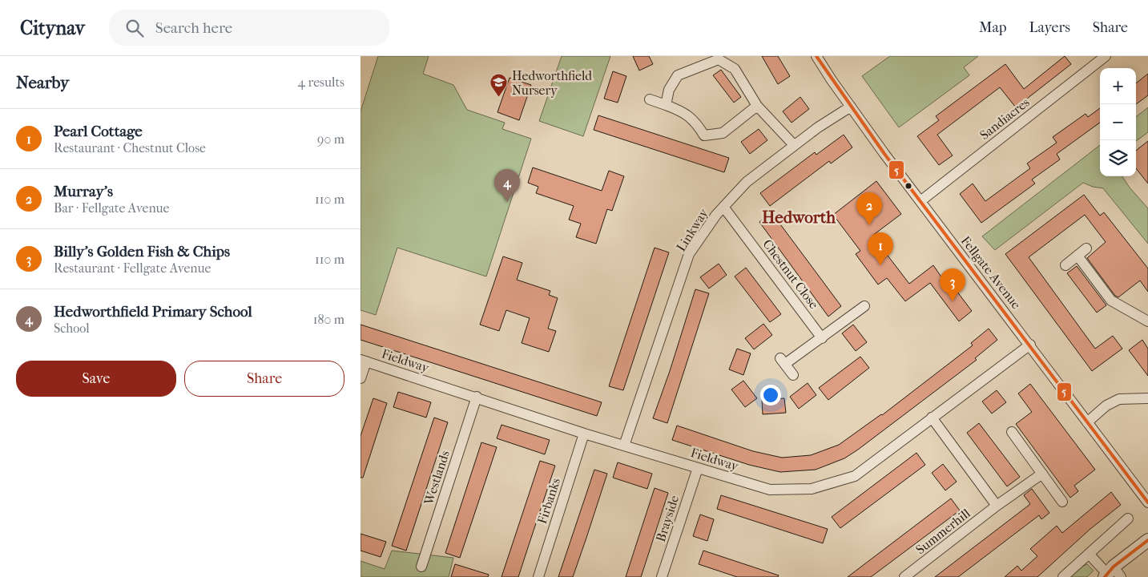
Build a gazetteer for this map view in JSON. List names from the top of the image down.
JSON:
{
  "streets": {
    "street": [
      "Sandiacres",
      "Linkway",
      "Fellgate Avenue",
      "Chestnut Close",
      "Fieldway",
      "Westlands",
      "Firbanks",
      "Brayside",
      "Summerhill"
    ]
  },
  "crossings": [
    ["Sandiacres", "Fellgate Avenue"],
    ["Linkway", "Fellgate Avenue"],
    ["Linkway", "Chestnut Close"],
    ["Linkway", "Fieldway"],
    ["Fellgate Avenue", "Fieldway"],
    ["Fieldway", "Westlands"],
    ["Fieldway", "Firbanks"],
    ["Fieldway", "Brayside"]
  ],
  "districts": ["Hedworth"],
  "places": {
    "school or university": ["Hedworthfield Nursery"]
  },
  "lines": ["transit line 5"],
  "page": {
    "header": "Citynav",
    "search": "Search here",
    "nav": ["Map", "Layers", "Share"],
    "heading": ["Nearby", "4 results"],
    "map_buttons": ["+", "−"],
    "list": [
      {
        "mark": "1",
        "name": "Pearl Cottage",
        "note": "Restaurant · Chestnut Close",
        "value": "90 m"
      },
      {
        "mark": "2",
        "name": "Murray's",
        "note": "Bar · Fellgate Avenue",
        "value": "110 m"
      },
      {
        "mark": "3",
        "name": "Billy's Golden Fish & Chips",
        "note": "Restaurant · Fellgate Avenue",
        "value": "110 m"
      },
      {
        "mark": "4",
        "name": "Hedworthfield Primary School",
        "note": "School",
        "value": "180 m"
      }
    ],
    "pins": [
      "4",
      "2",
      "1",
      "3"
    ],
    "buttons": ["Save", "Share"]
  }
}
